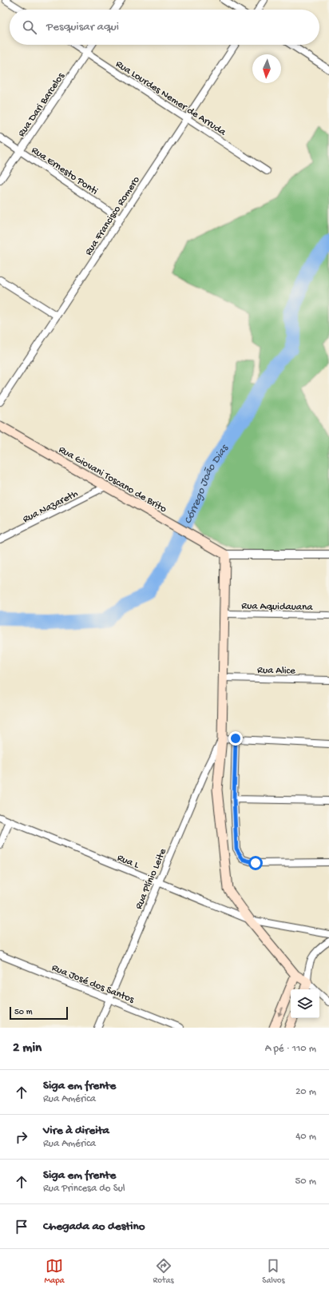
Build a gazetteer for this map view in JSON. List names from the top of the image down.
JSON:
{
  "streets": {
    "main road": ["Rua Giovani Toscano de Brito"],
    "street": [
      "Rua Lourdes Nemer de Arruda",
      "Rua Dari Barcelos",
      "Rua Ernesto Ponti",
      "Rua Francisco Romero",
      "Rua Nazareth",
      "Rua Aquidauana",
      "Rua Alice",
      "Rua L",
      "Rua Plínio Leite",
      "Rua José dos Santos"
    ]
  },
  "crossings": [
    ["Rua Lourdes Nemer de Arruda", "Rua Dari Barcelos"],
    ["Rua Lourdes Nemer de Arruda", "Rua Francisco Romero"],
    ["Rua Dari Barcelos", "Rua Ernesto Ponti"],
    ["Rua Ernesto Ponti", "Rua Francisco Romero"],
    ["Rua Giovani Toscano de Brito", "Rua Nazareth"],
    ["Rua L", "Rua Plínio Leite"],
    ["Rua Plínio Leite", "Rua José dos Santos"]
  ],
  "water": ["Córrego João Dias"],
  "scale_bar": "50 m",
  "north": "bottom",
  "page": {
    "search": "Pesquisar aqui",
    "scale": "50 m",
    "heading": ["2 min", "A pé · 110 m"],
    "list": [
      ["Siga em frente", "Rua América", "20 m"],
      ["Vire à direita", "Rua América", "40 m"],
      ["Siga em frente", "Rua Princesa do Sul", "50 m"],
      "Chegada ao destino"
    ],
    "nav": ["Mapa", "Rotas", "Salvos"]
  }
}
